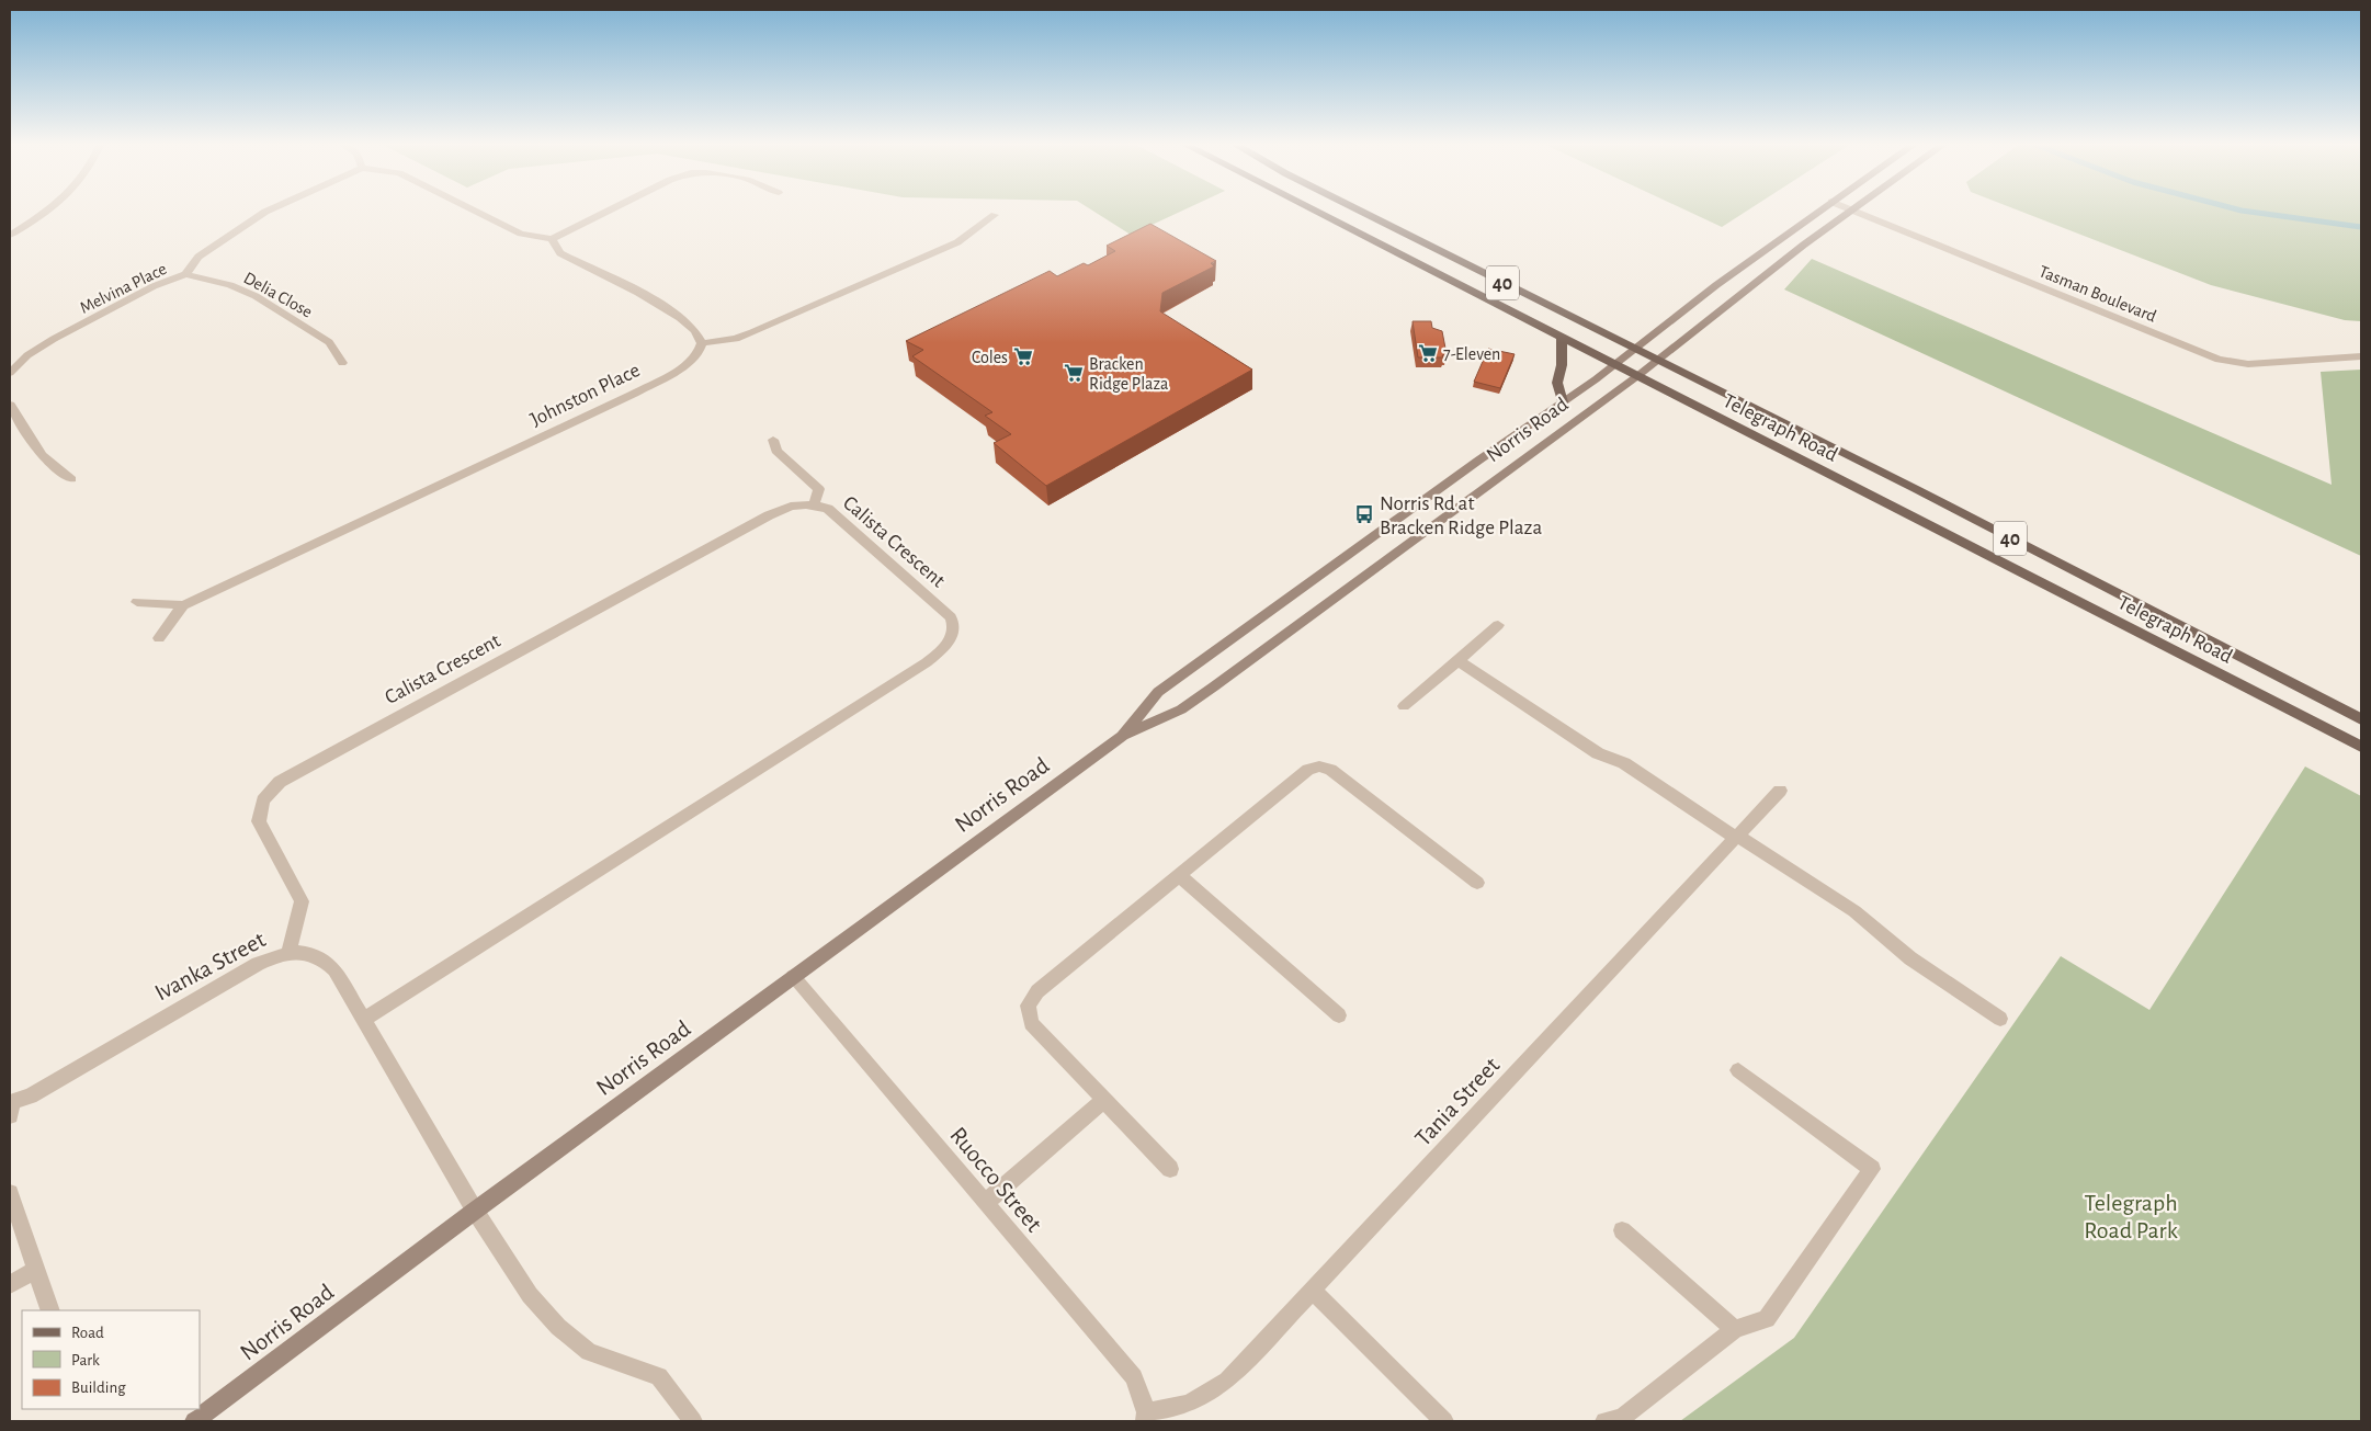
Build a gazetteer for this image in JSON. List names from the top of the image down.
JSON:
{
  "streets": {
    "main road": ["40", "Telegraph Road", "Norris Road"],
    "street": [
      "Melvina Place",
      "Tasman Boulevard",
      "Delia Close",
      "Johnston Place",
      "Calista Crescent",
      "Ivanka Street",
      "Tania Street",
      "Ruocco Street"
    ]
  },
  "crossings": [
    ["Melvina Place", "Delia Close"],
    ["Tasman Boulevard", "Norris Road"],
    ["Telegraph Road", "Norris Road"],
    ["Norris Road", "Ivanka Street"],
    ["Norris Road", "Ruocco Street"],
    ["Calista Crescent", "Ivanka Street"],
    ["Tania Street", "Ruocco Street"]
  ],
  "parks": ["Telegraph Road Park"],
  "places": {
    "supermarket": ["7-Eleven", "Coles", "Bracken Ridge Plaza"],
    "bus stop": ["Norris Rd at Bracken Ridge Plaza"]
  },
  "legend": ["Road", "Park", "Building"]
}
